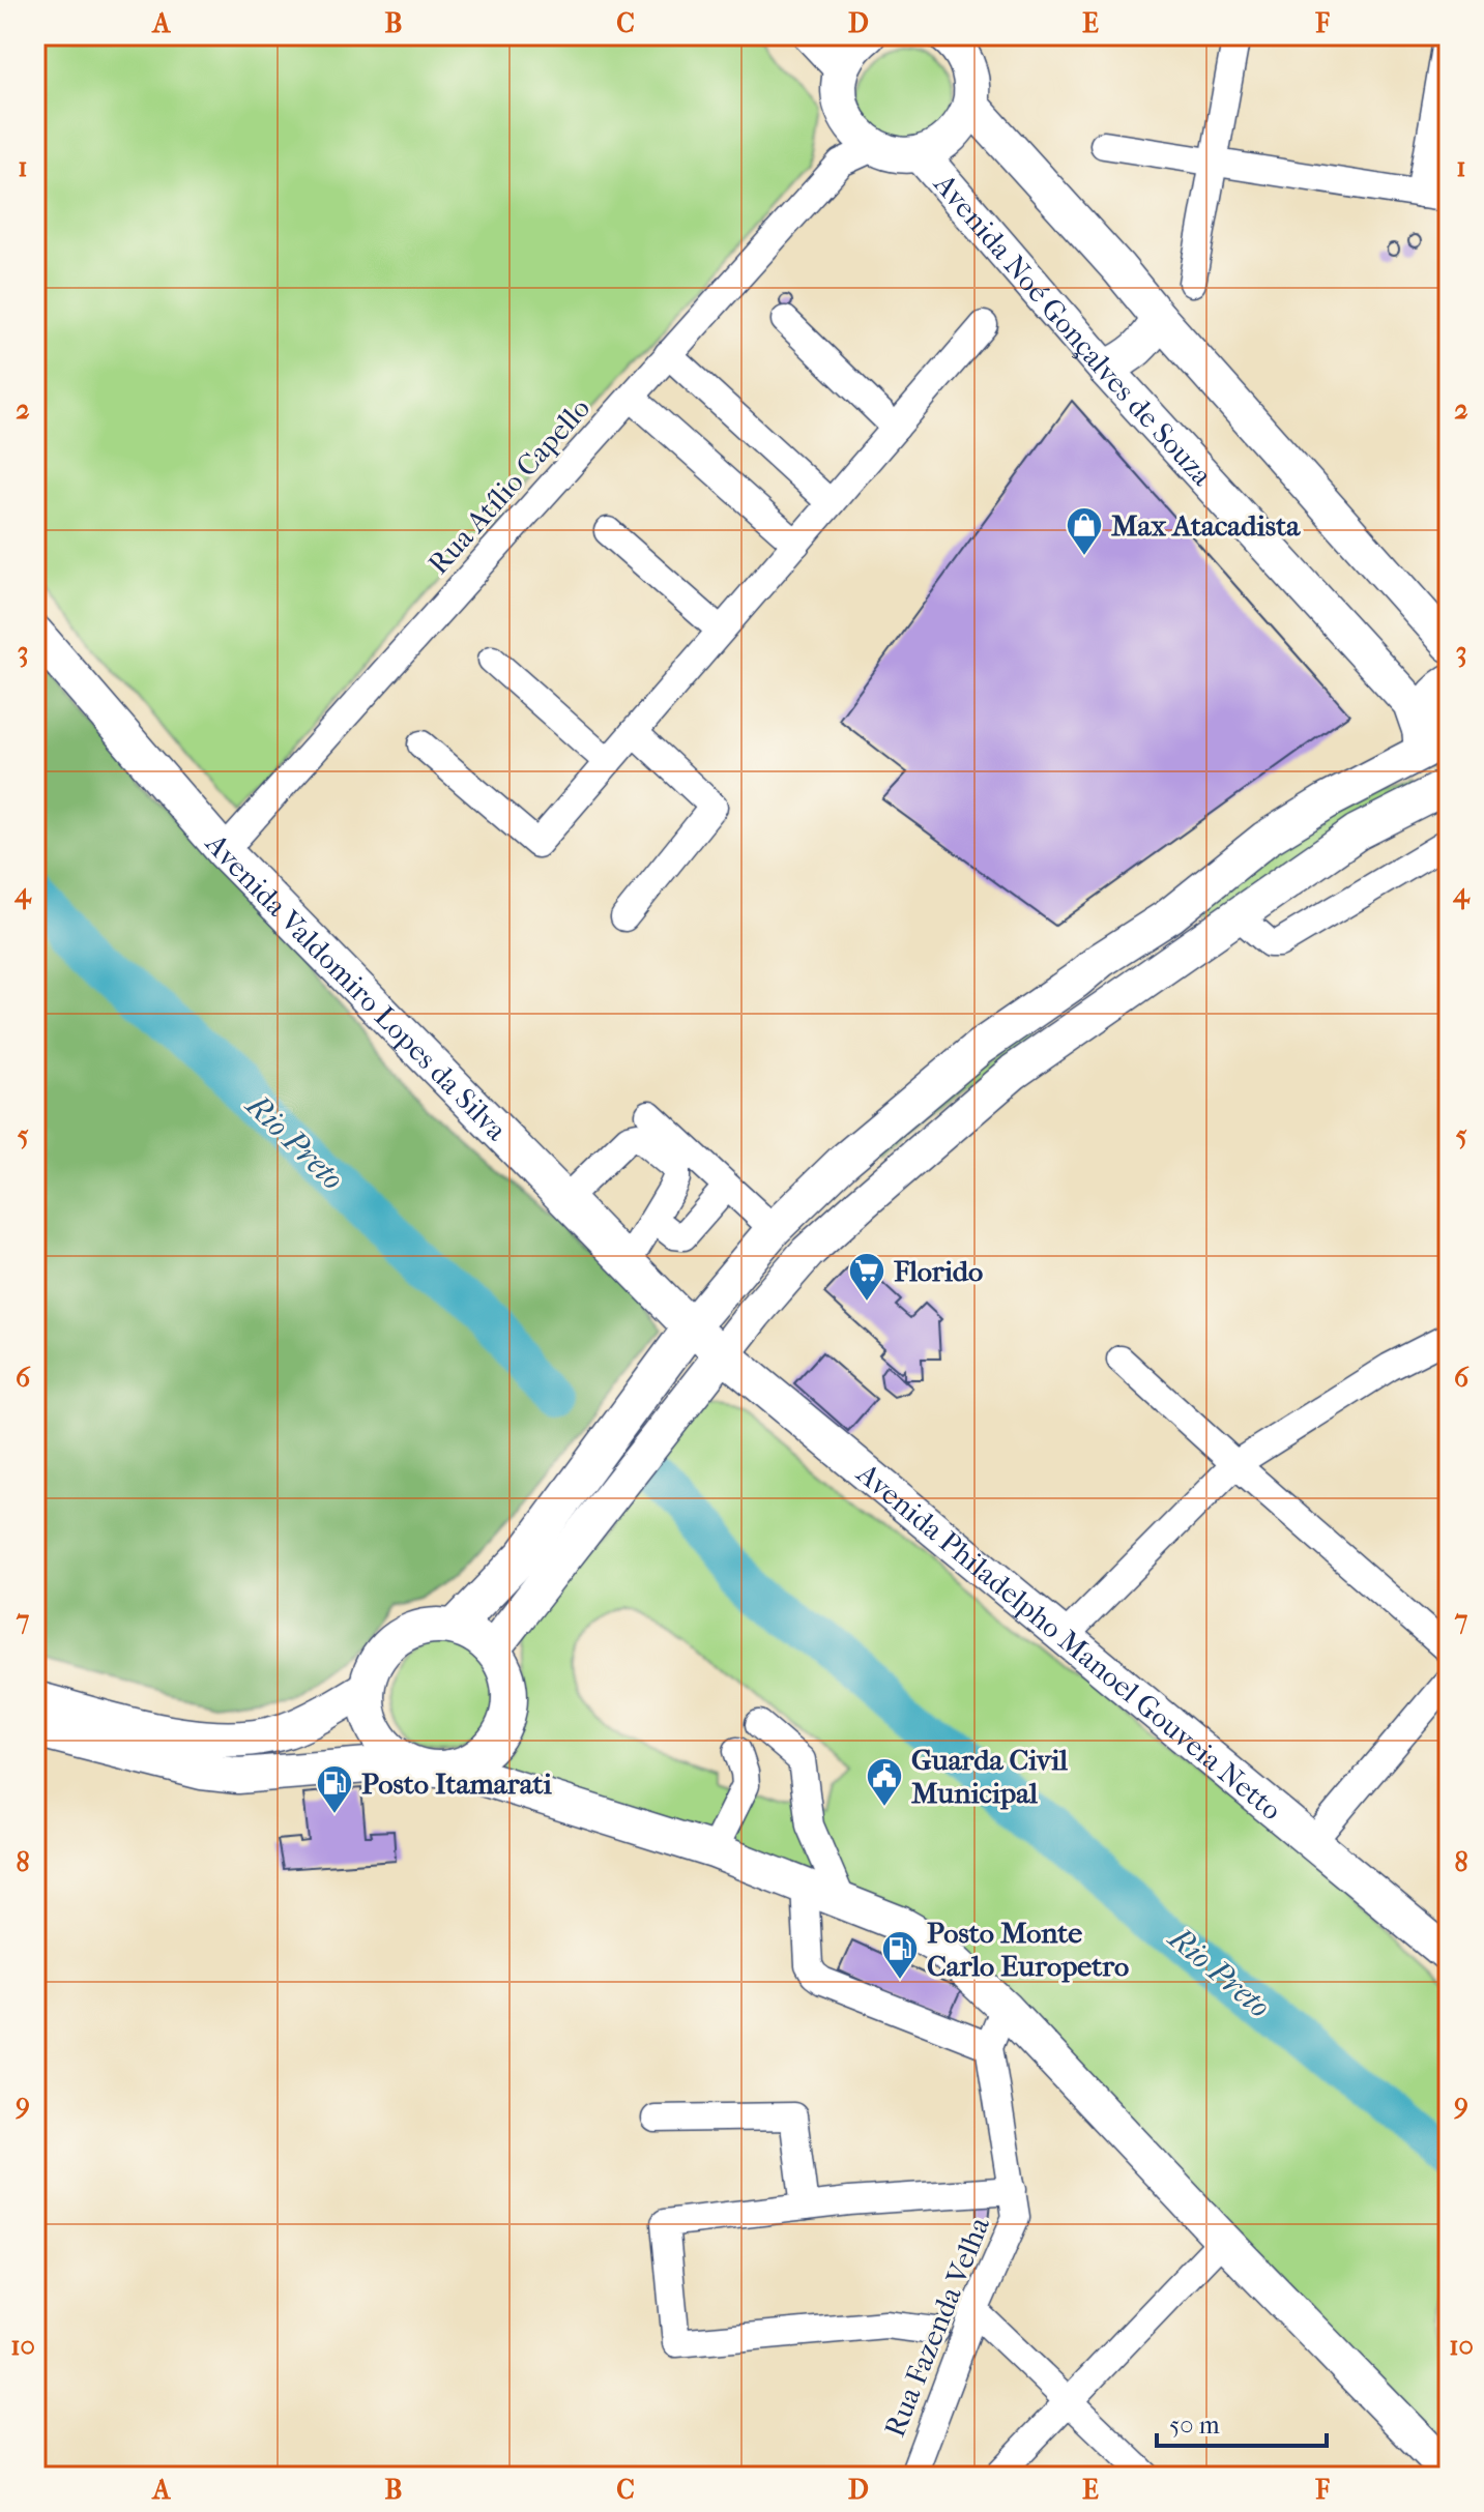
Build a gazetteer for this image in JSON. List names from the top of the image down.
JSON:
{
  "streets": {
    "main road": ["Avenida Noé Gonçalves de Souza", "Avenida Valdomiro Lopes da Silva", "Avenida Philadelpho Manoel Gouveia Netto"],
    "street": ["Rua Atílio Capello", "Rua Fazenda Velha"]
  },
  "crossings": [
    ["Rua Atílio Capello", "Avenida Valdomiro Lopes da Silva"],
    ["Avenida Valdomiro Lopes da Silva", "Avenida Philadelpho Manoel Gouveia Netto"]
  ],
  "water": ["Rio Preto"],
  "places": {
    "shop": ["Max Atacadista"],
    "supermarket": ["Florido"],
    "public building": ["Guarda Civil Municipal"],
    "fuel station": ["Posto Itamarati", "Posto Monte Carlo Europetro"]
  },
  "scale_bar": "50 m",
  "grid": {
    "columns": [
      "A",
      "B",
      "C",
      "D",
      "E",
      "F"
    ],
    "rows": [
      "1",
      "2",
      "3",
      "4",
      "5",
      "6",
      "7",
      "8",
      "9",
      "10"
    ]
  }
}
